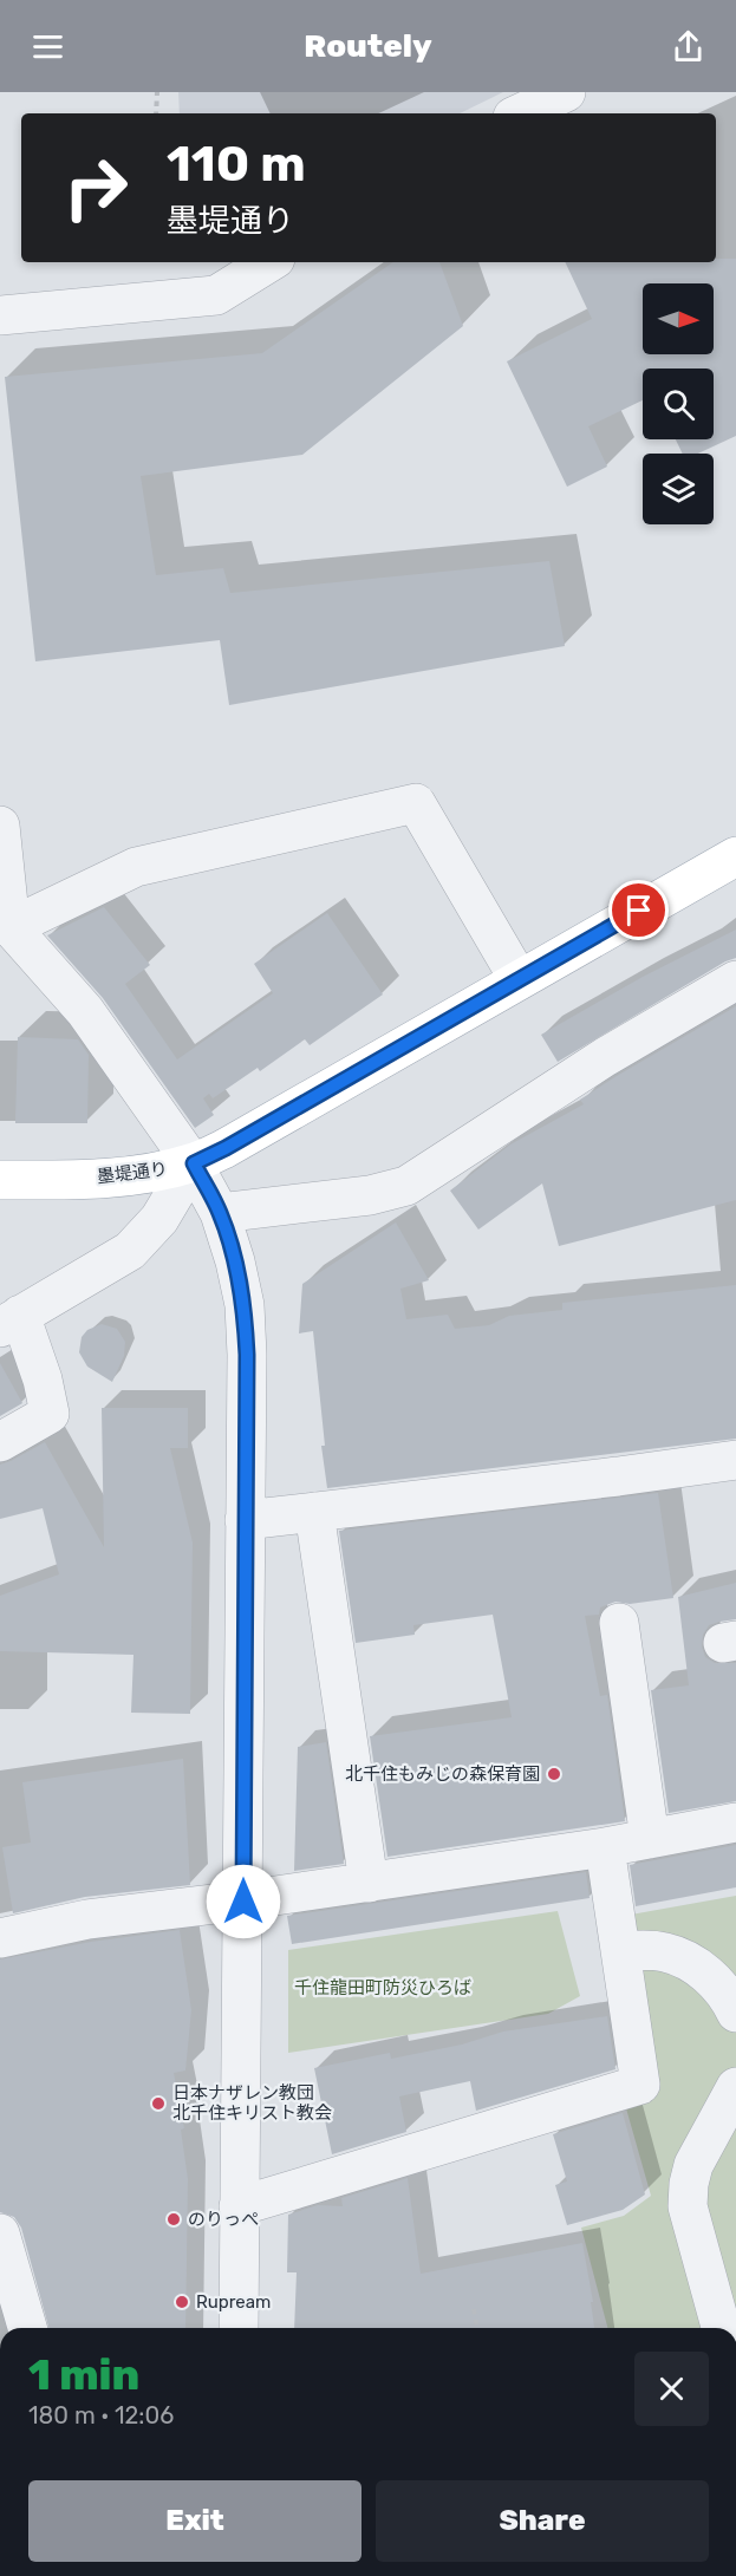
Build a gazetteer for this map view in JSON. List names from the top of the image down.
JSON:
{
  "streets": {
    "main road": ["墨堤通り"]
  },
  "parks": ["千住龍田町防災ひろば"],
  "places": [
    "北千住もみじの森保育園",
    "日本ナザレン教団 北千住キリスト教会",
    "のりっぺ",
    "Rupream"
  ],
  "north": "right",
  "page": {
    "header": "Routely",
    "turn": ["110 m", "墨堤通り"],
    "heading": ["1 min", "180 m · 12:06"],
    "buttons": ["Exit", "Share"]
  }
}
